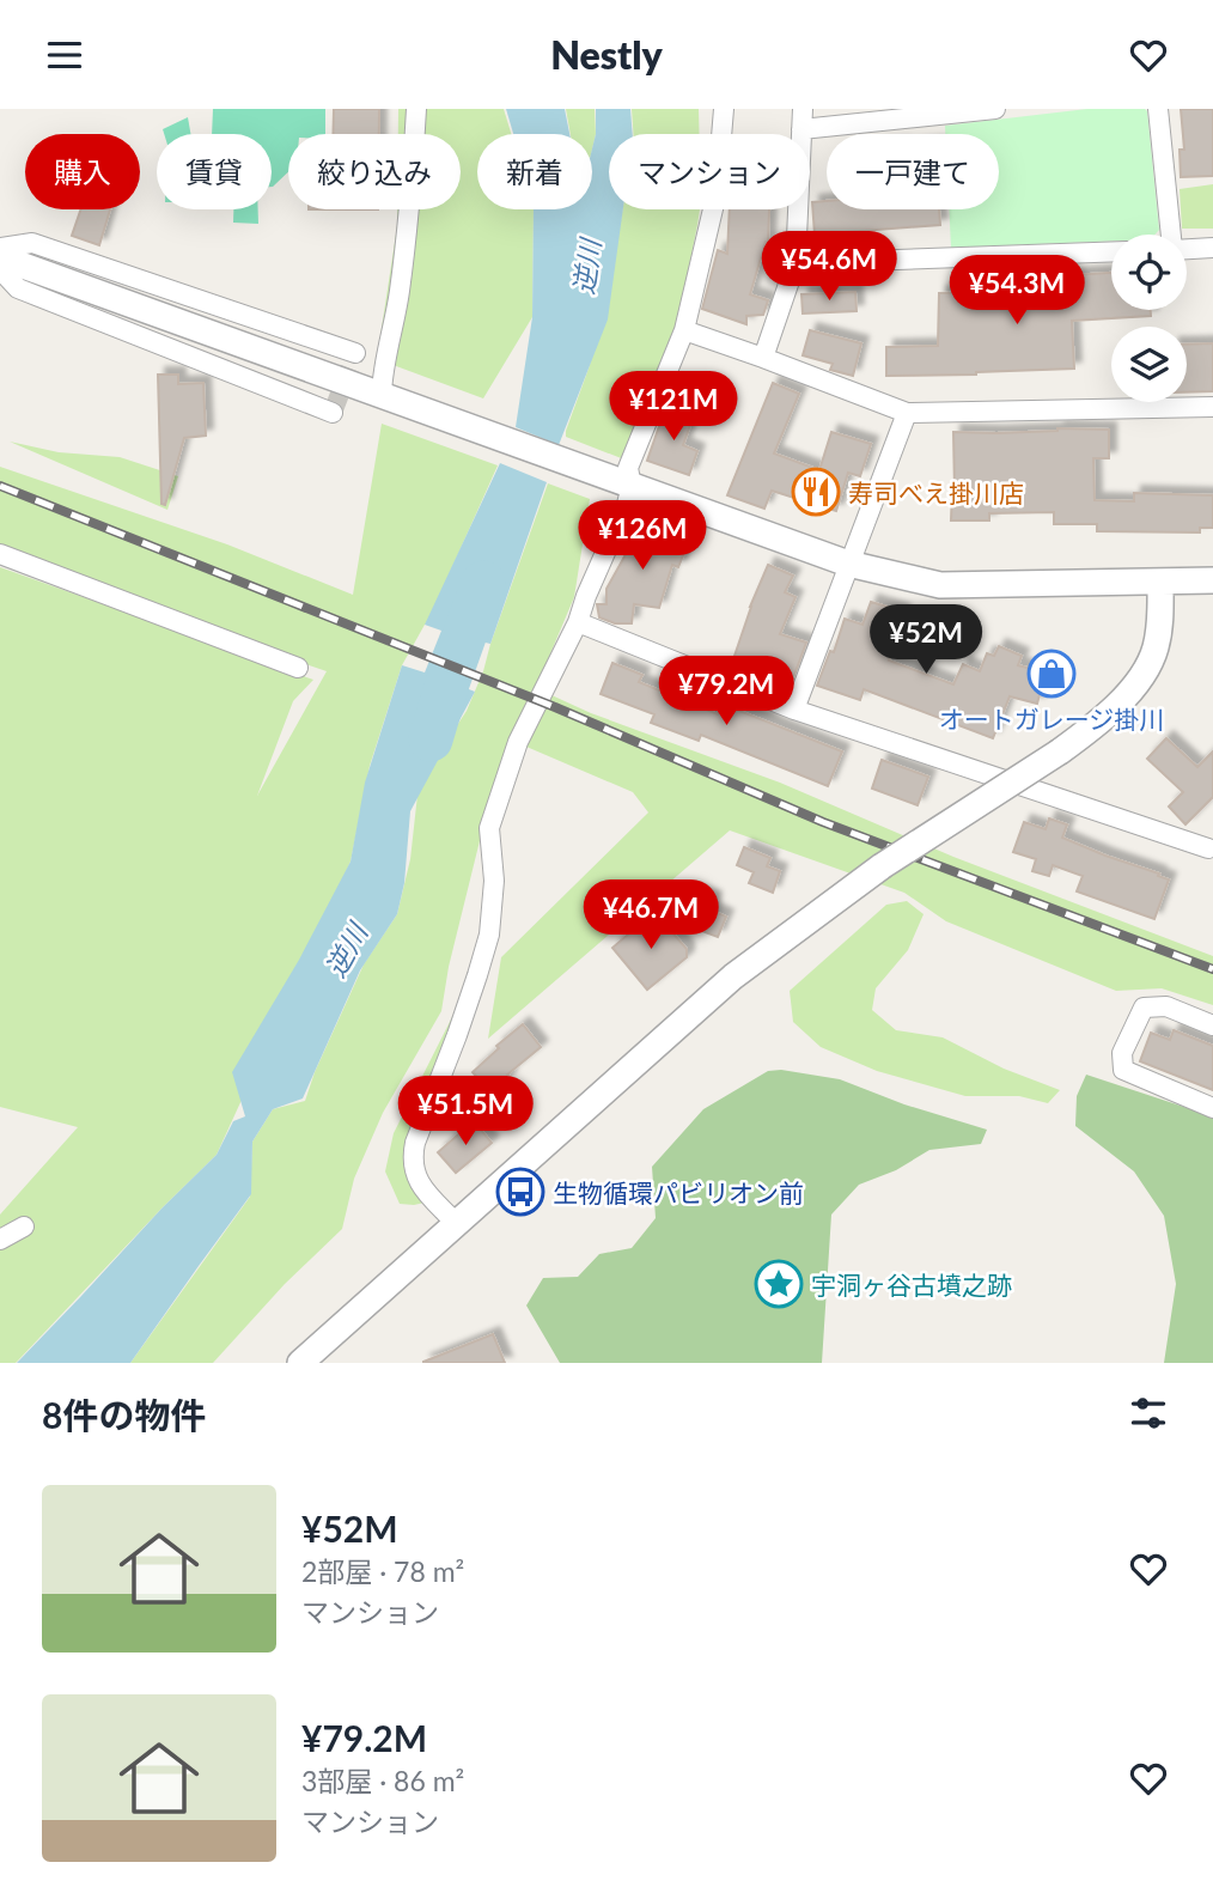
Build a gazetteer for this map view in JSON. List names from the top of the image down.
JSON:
{
  "water": ["逆川"],
  "places": {
    "restaurant": ["寿司べえ掛川店"],
    "shop": ["オートガレージ掛川"],
    "bus stop": ["生物循環パビリオン前"],
    "place": ["宇洞ヶ谷古墳之跡"]
  },
  "page": {
    "header": "Nestly",
    "chip": [
      "購入",
      "賃貸",
      "絞り込み",
      "新着",
      "マンション",
      "一戸建て"
    ],
    "price": [
      "¥54.6M",
      "¥54.3M",
      "¥121M",
      "¥126M",
      "¥52M",
      "¥79.2M",
      "¥46.7M",
      "¥51.5M"
    ],
    "heading": "8件の物件",
    "list": [
      {
        "name": "¥52M",
        "note": "2部屋 · 78 m² · マンション"
      },
      {
        "name": "¥79.2M",
        "note": "3部屋 · 86 m² · マンション"
      }
    ]
  }
}
